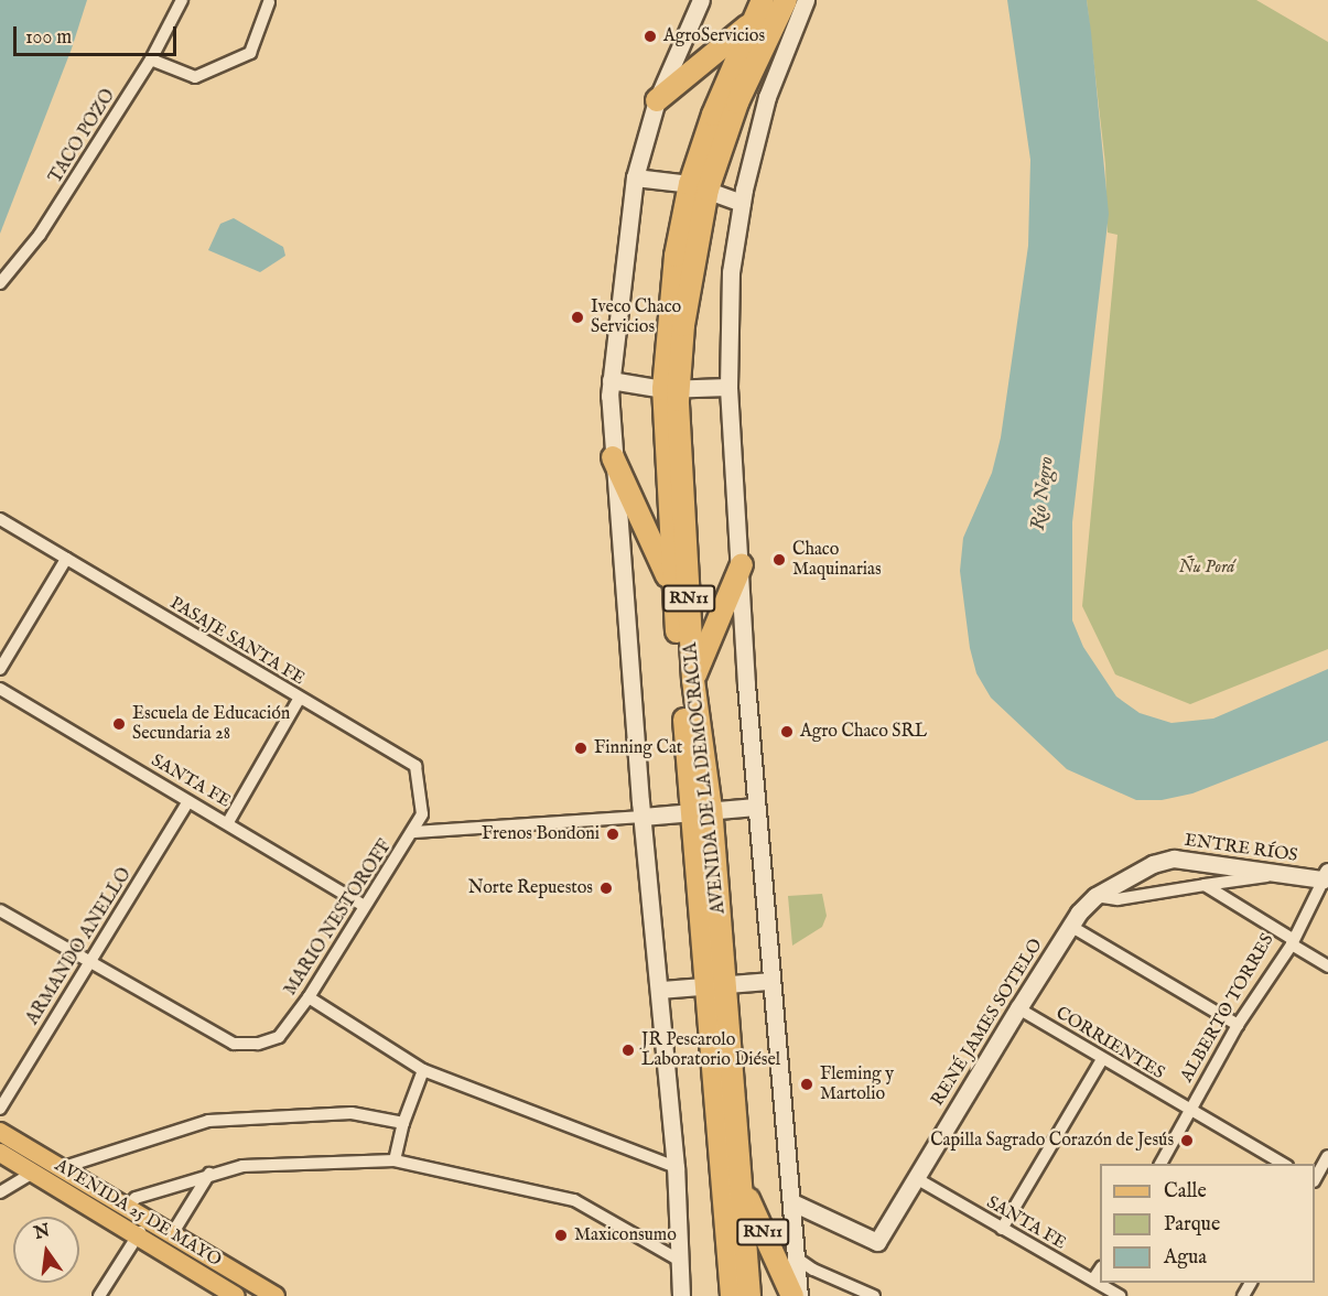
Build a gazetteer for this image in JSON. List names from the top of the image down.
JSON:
{
  "streets": {
    "highway": ["RN11", "AVENIDA DE LA DEMOCRACIA"],
    "main road": ["AVENIDA 25 DE MAYO"],
    "street": [
      "TACO POZO",
      "PASAJE SANTA FE",
      "SANTA FE",
      "ENTRE RÍOS",
      "MARIO NESTOROFF",
      "ARMANDO ANELLO",
      "ALBERTO TORRES",
      "RENÉ JAMES SOTELO",
      "CORRIENTES"
    ]
  },
  "crossings": [
    ["RN11", "AVENIDA DE LA DEMOCRACIA"],
    ["RN11", "RENÉ JAMES SOTELO"],
    ["PASAJE SANTA FE", "MARIO NESTOROFF"],
    ["SANTA FE", "MARIO NESTOROFF"],
    ["SANTA FE", "ARMANDO ANELLO"],
    ["SANTA FE", "RENÉ JAMES SOTELO"],
    ["ENTRE RÍOS", "ALBERTO TORRES"],
    ["ENTRE RÍOS", "RENÉ JAMES SOTELO"],
    ["MARIO NESTOROFF", "ARMANDO ANELLO"],
    ["ALBERTO TORRES", "CORRIENTES"],
    ["RENÉ JAMES SOTELO", "CORRIENTES"]
  ],
  "water": ["Río Negro"],
  "parks": ["Ñu Porá"],
  "places": [
    "AgroServicios",
    "Iveco Chaco Servicios",
    "Chaco Maquinarias",
    "Escuela de Educación Secundaria 28",
    "Agro Chaco SRL",
    "Finning Cat",
    "Frenos Bondoni",
    "Norte Repuestos",
    "JR Pescarolo Laboratorio Diésel",
    "Fleming y Martolio",
    "Capilla Sagrado Corazón de Jesús",
    "Maxiconsumo"
  ],
  "legend": ["Calle", "Parque", "Agua"],
  "scale_bar": "100 m",
  "north": "top"
}
